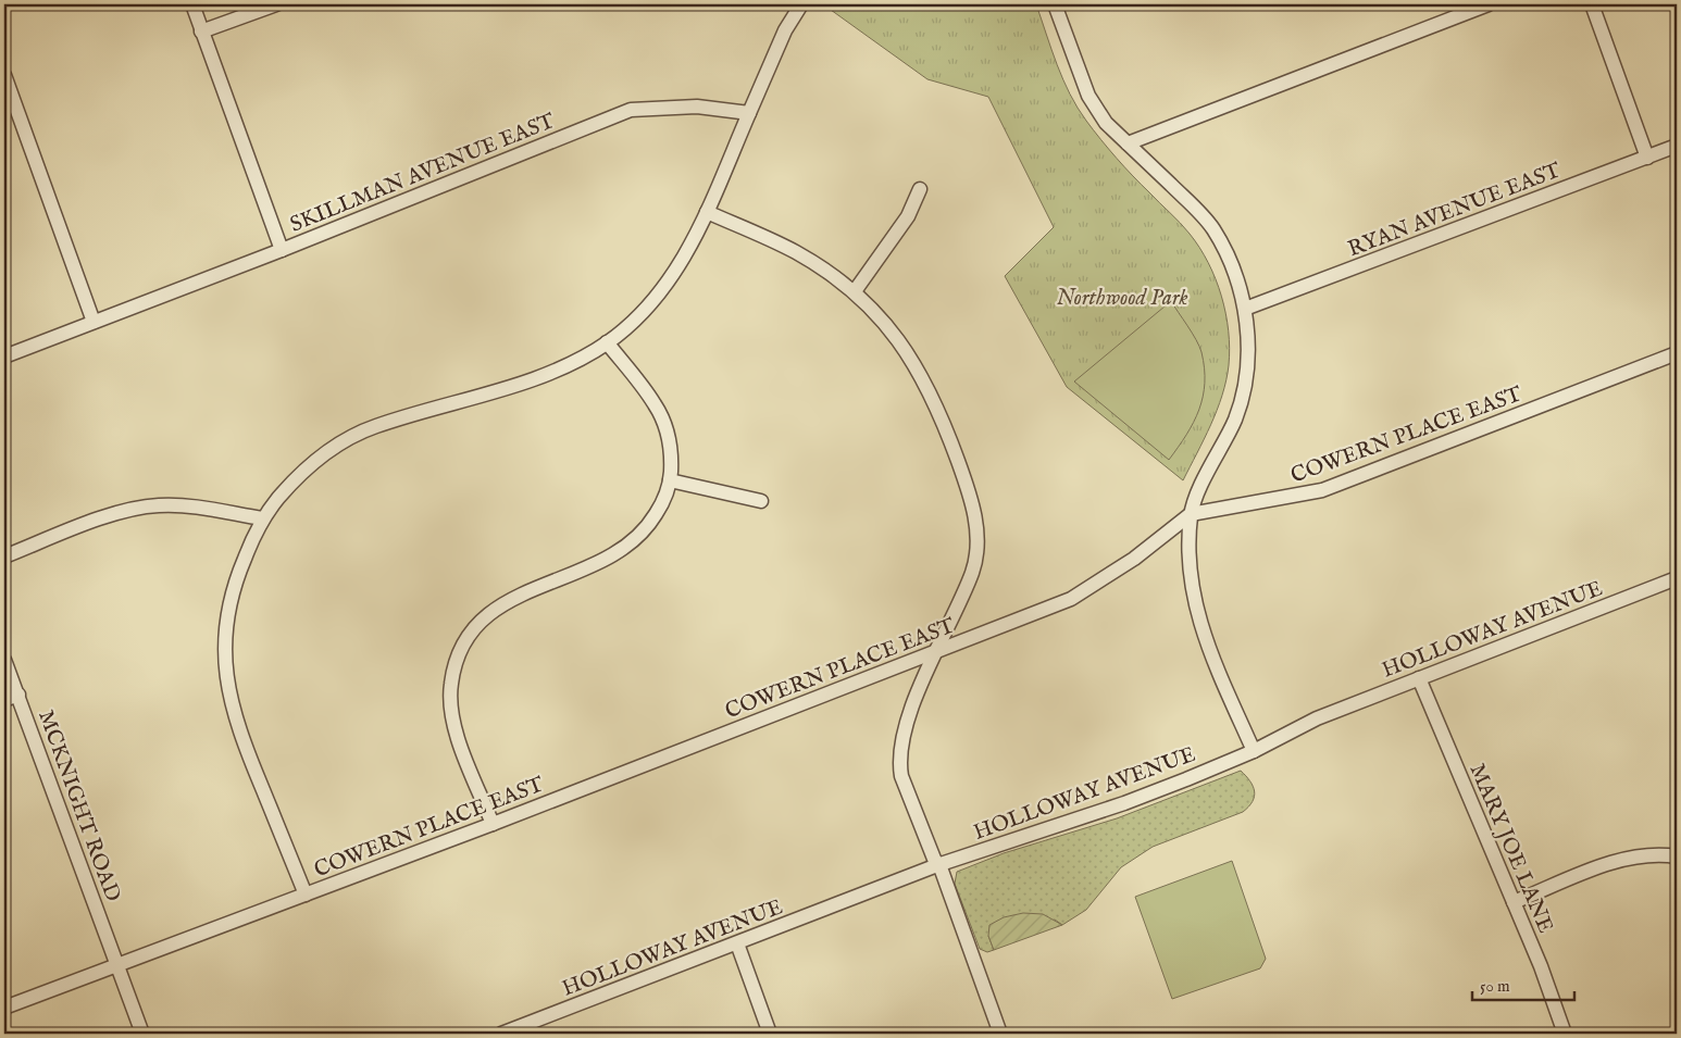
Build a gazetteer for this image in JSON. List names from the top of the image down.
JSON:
{
  "streets": {
    "street": [
      "SKILLMAN AVENUE EAST",
      "RYAN AVENUE EAST",
      "COWERN PLACE EAST",
      "HOLLOWAY AVENUE",
      "MCKNIGHT ROAD",
      "MARY JOE LANE"
    ]
  },
  "crossings": [
    ["COWERN PLACE EAST", "MCKNIGHT ROAD"],
    ["HOLLOWAY AVENUE", "MARY JOE LANE"]
  ],
  "parks": ["Northwood Park"],
  "scale_bar": "50 m"
}
